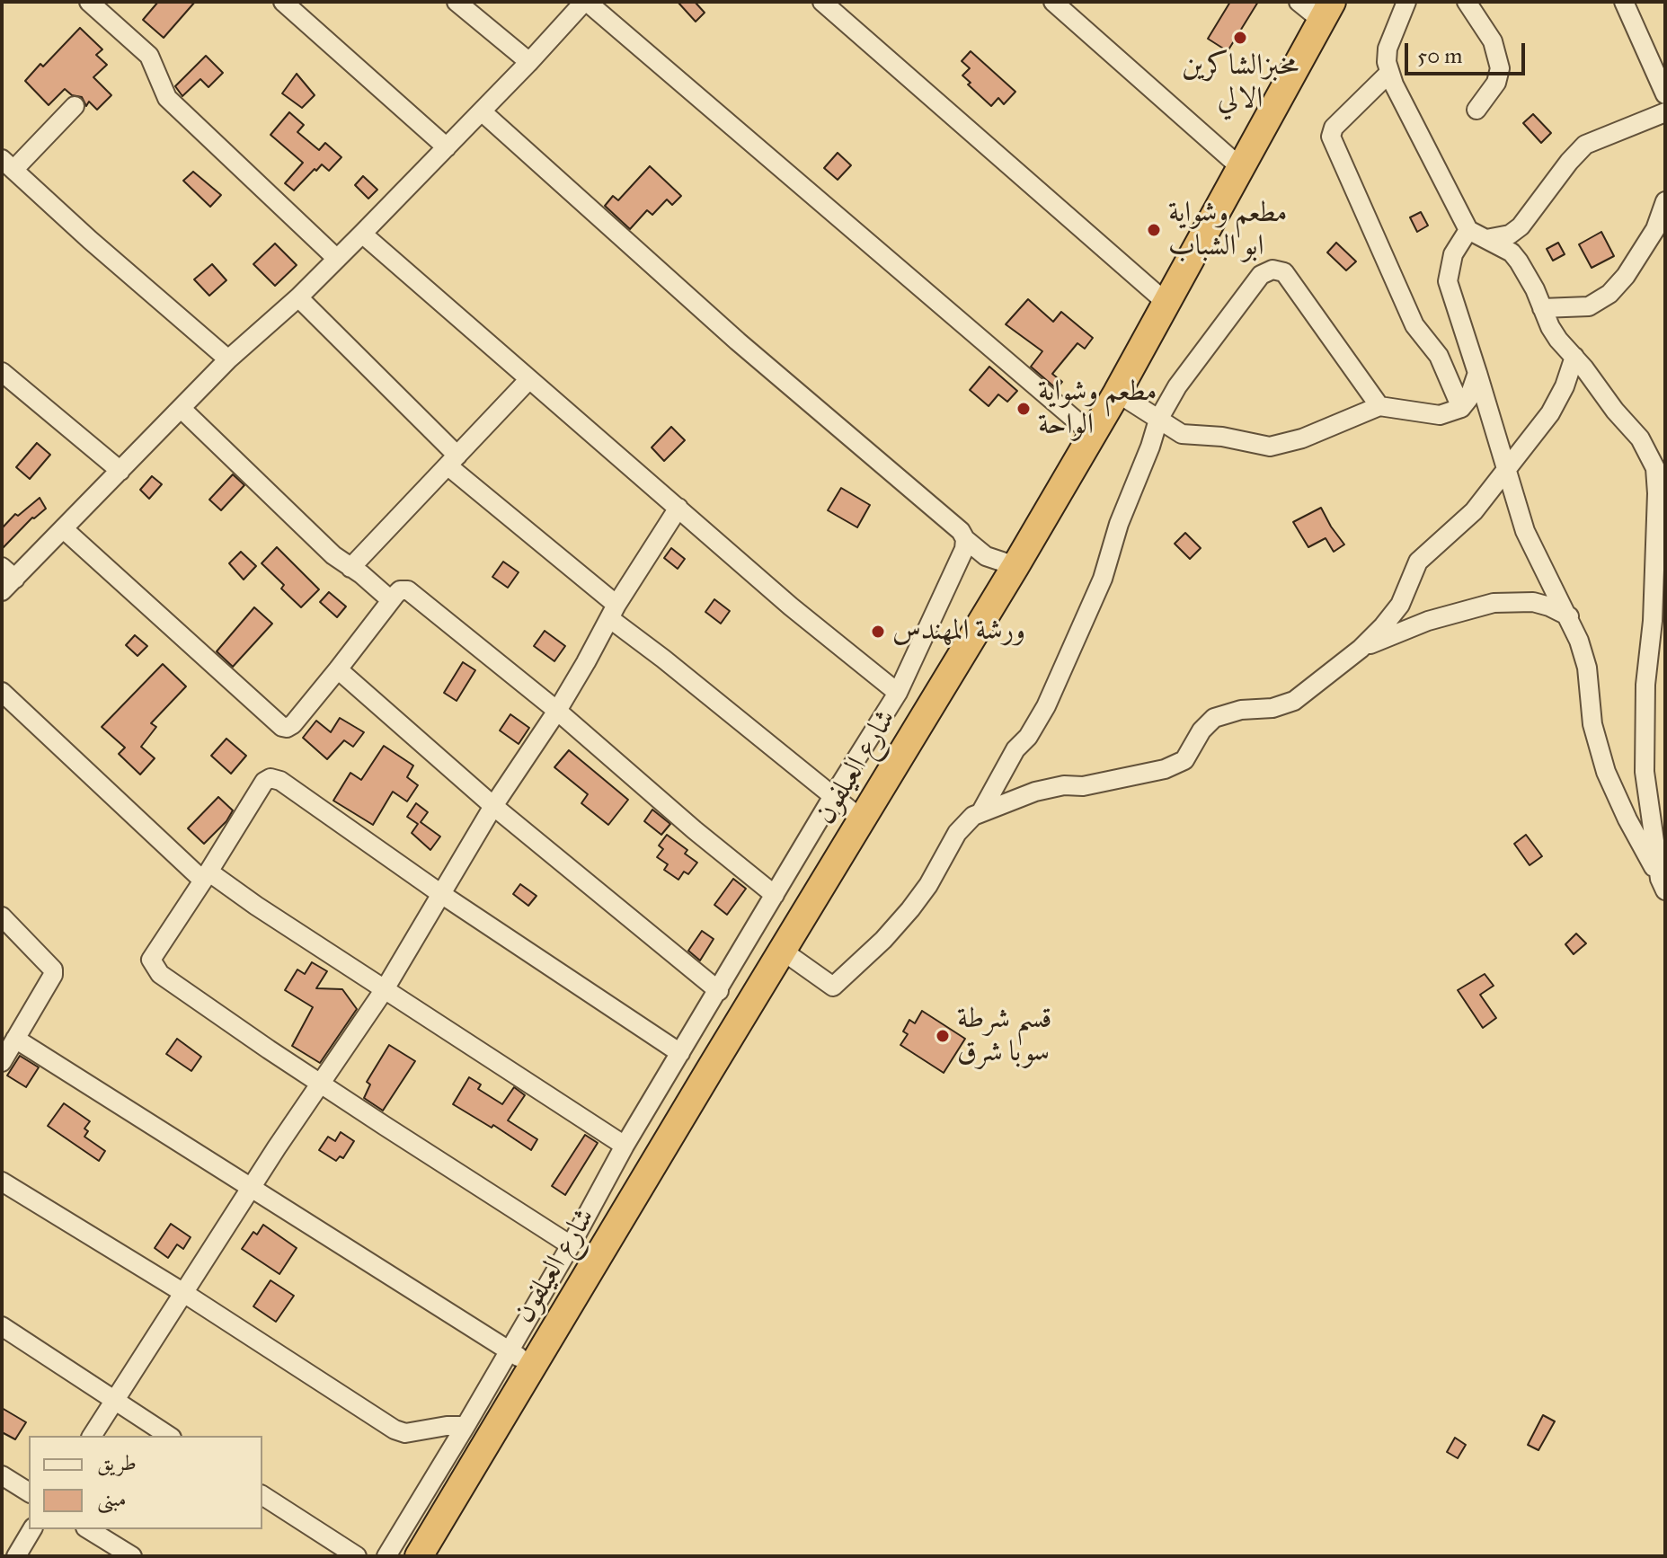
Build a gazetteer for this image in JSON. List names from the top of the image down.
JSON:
{
  "streets": {
    "highway": ["شارع العيلفون"]
  },
  "places": [
    "مخبزالشاكرين الالي",
    "مطعم وشواية ابو الشباب",
    "مطعم وشواية الواحة",
    "ورشة المهندس",
    "قسم شرطة سوبا شرق"
  ],
  "legend": ["طريق", "مبنى"],
  "scale_bar": "50 m"
}
